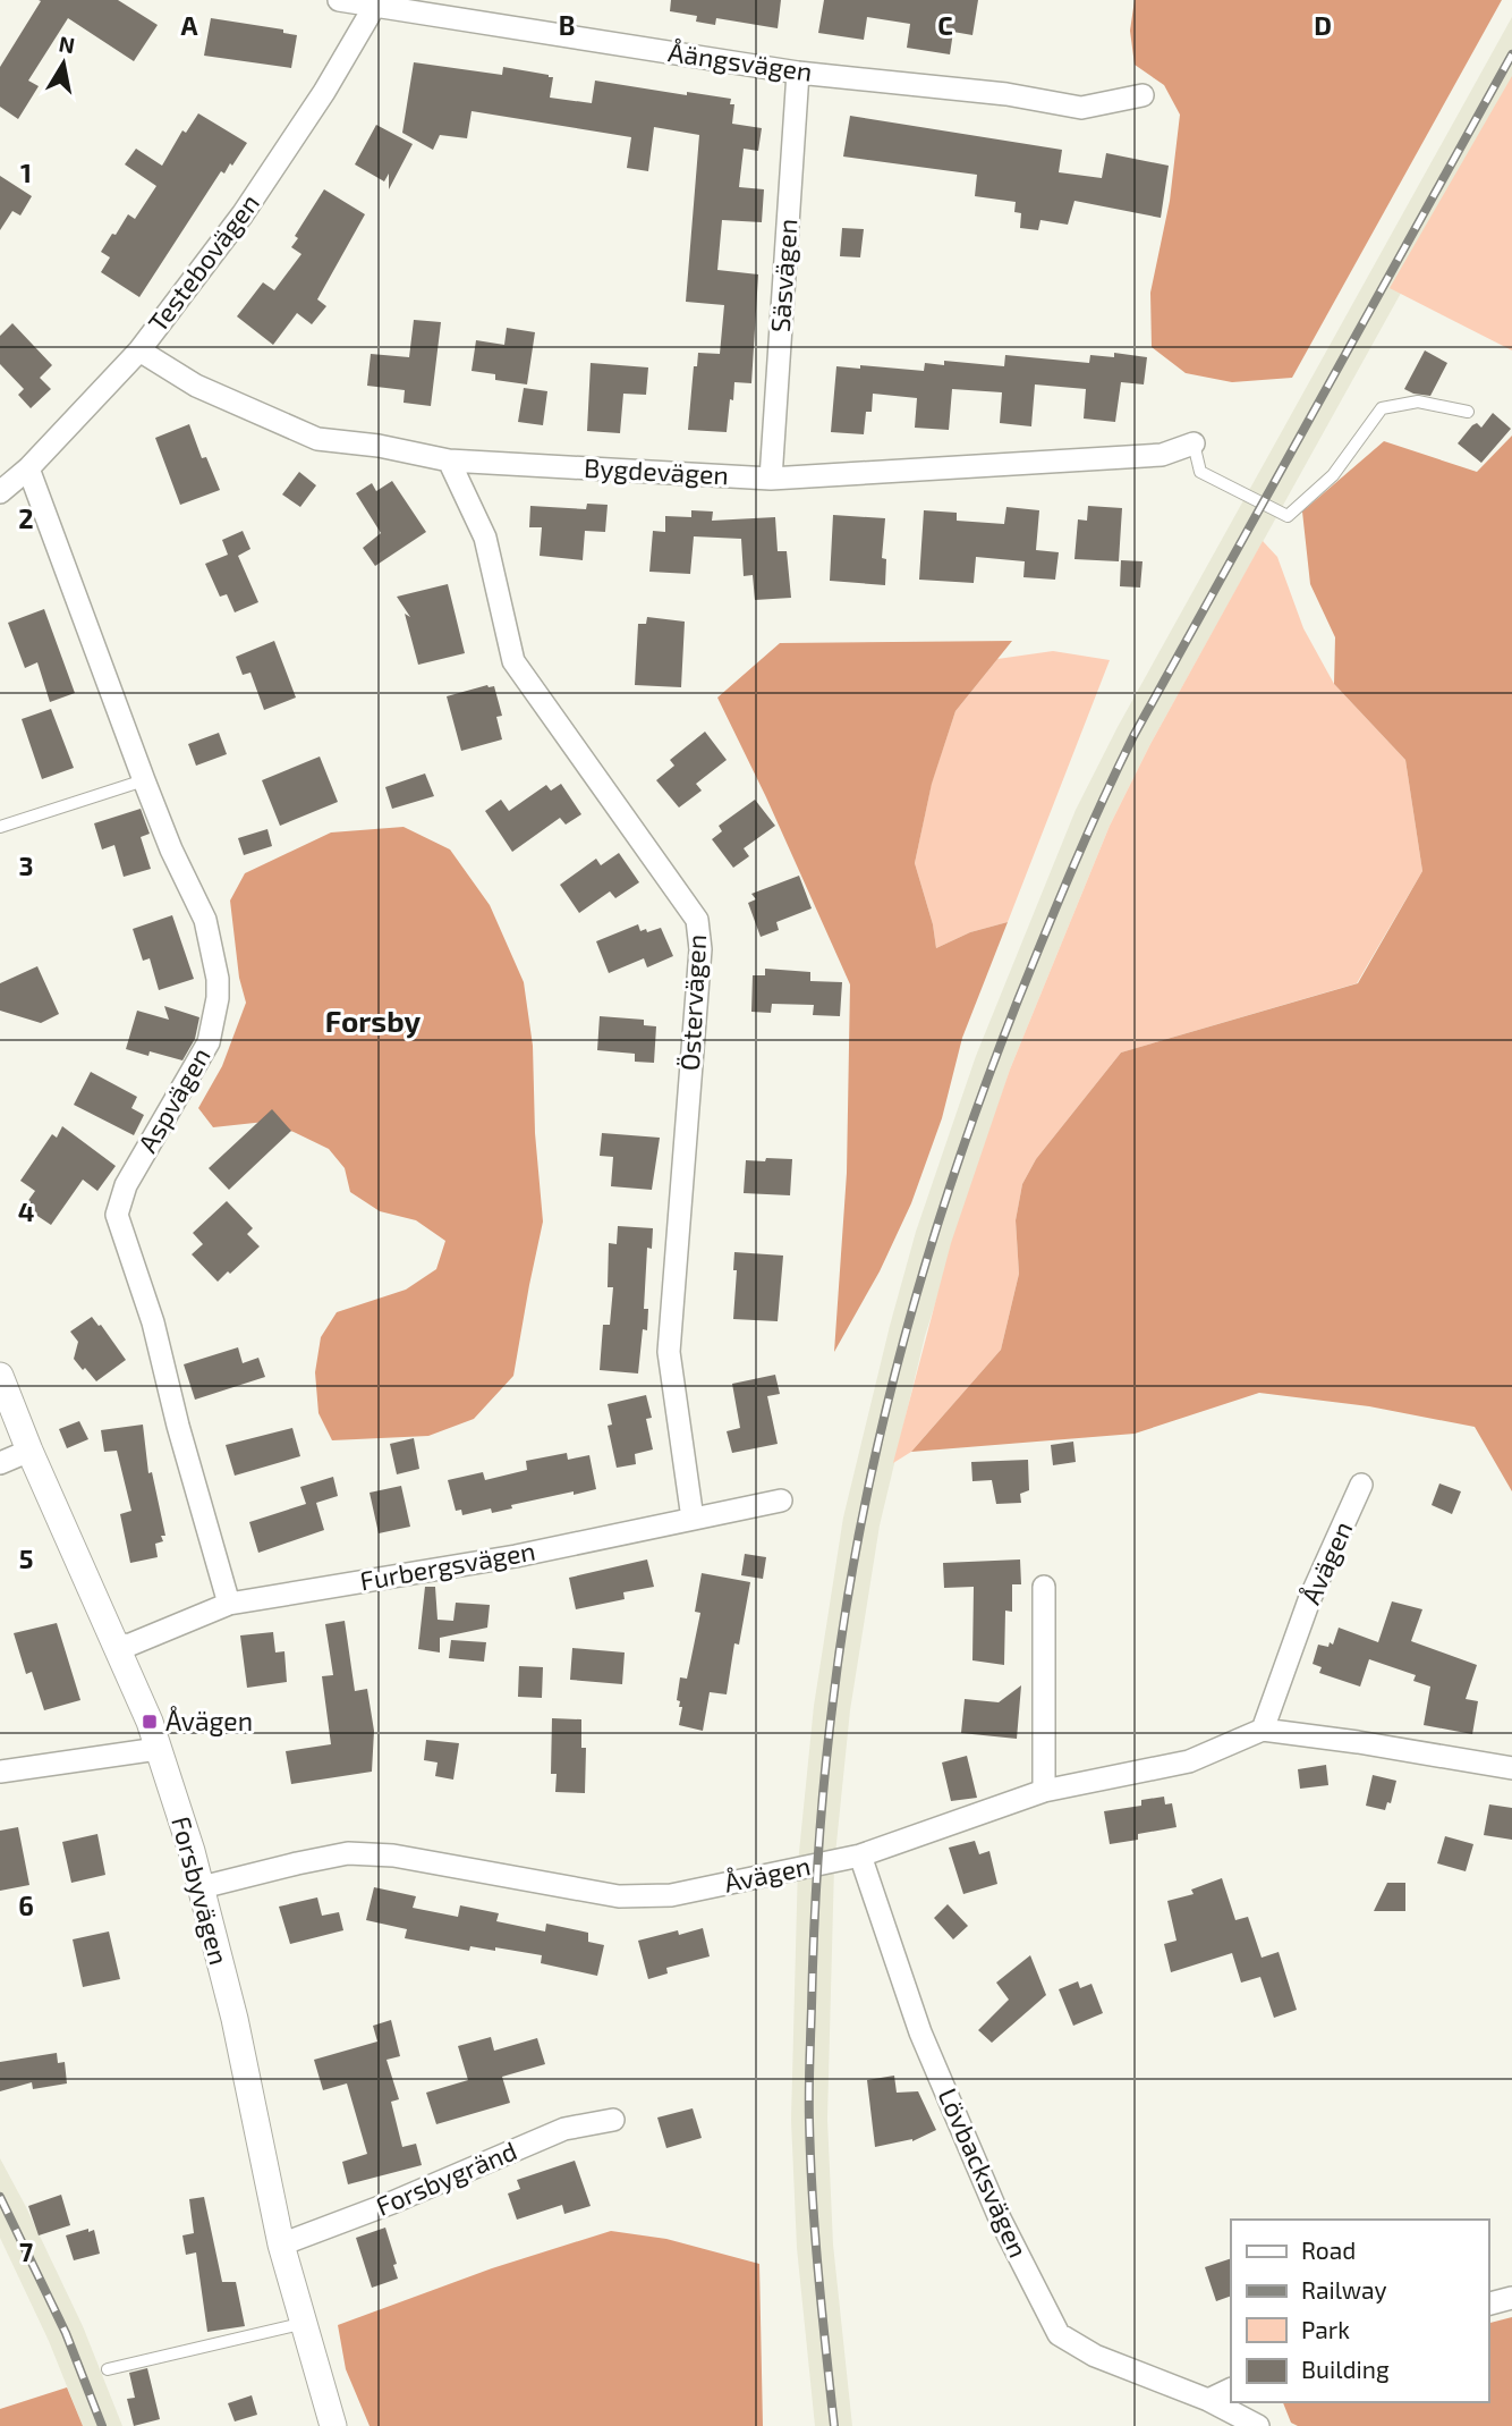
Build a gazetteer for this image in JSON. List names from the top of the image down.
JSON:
{
  "streets": {
    "street": [
      "Åängsvägen",
      "Testebovägen",
      "Säsvägen",
      "Bygdevägen",
      "Östervägen",
      "Aspvägen",
      "Åvägen",
      "Furbergsvägen",
      "Forsbyvägen",
      "Lövbacksvägen",
      "Forsbygränd"
    ]
  },
  "crossings": [
    ["Åängsvägen", "Testebovägen"],
    ["Åängsvägen", "Säsvägen"],
    ["Testebovägen", "Bygdevägen"],
    ["Testebovägen", "Aspvägen"],
    ["Säsvägen", "Bygdevägen"],
    ["Bygdevägen", "Östervägen"],
    ["Östervägen", "Furbergsvägen"],
    ["Aspvägen", "Furbergsvägen"],
    ["Åvägen", "Forsbyvägen"],
    ["Åvägen", "Lövbacksvägen"],
    ["Furbergsvägen", "Forsbyvägen"],
    ["Forsbyvägen", "Forsbygränd"]
  ],
  "districts": ["Forsby"],
  "places": {
    "transit": ["Åvägen"]
  },
  "legend": [
    "Road",
    "Railway",
    "Park",
    "Building"
  ],
  "north": "top",
  "grid": {
    "columns": [
      "A",
      "B",
      "C",
      "D"
    ],
    "rows": [
      "1",
      "2",
      "3",
      "4",
      "5",
      "6",
      "7"
    ]
  }
}
